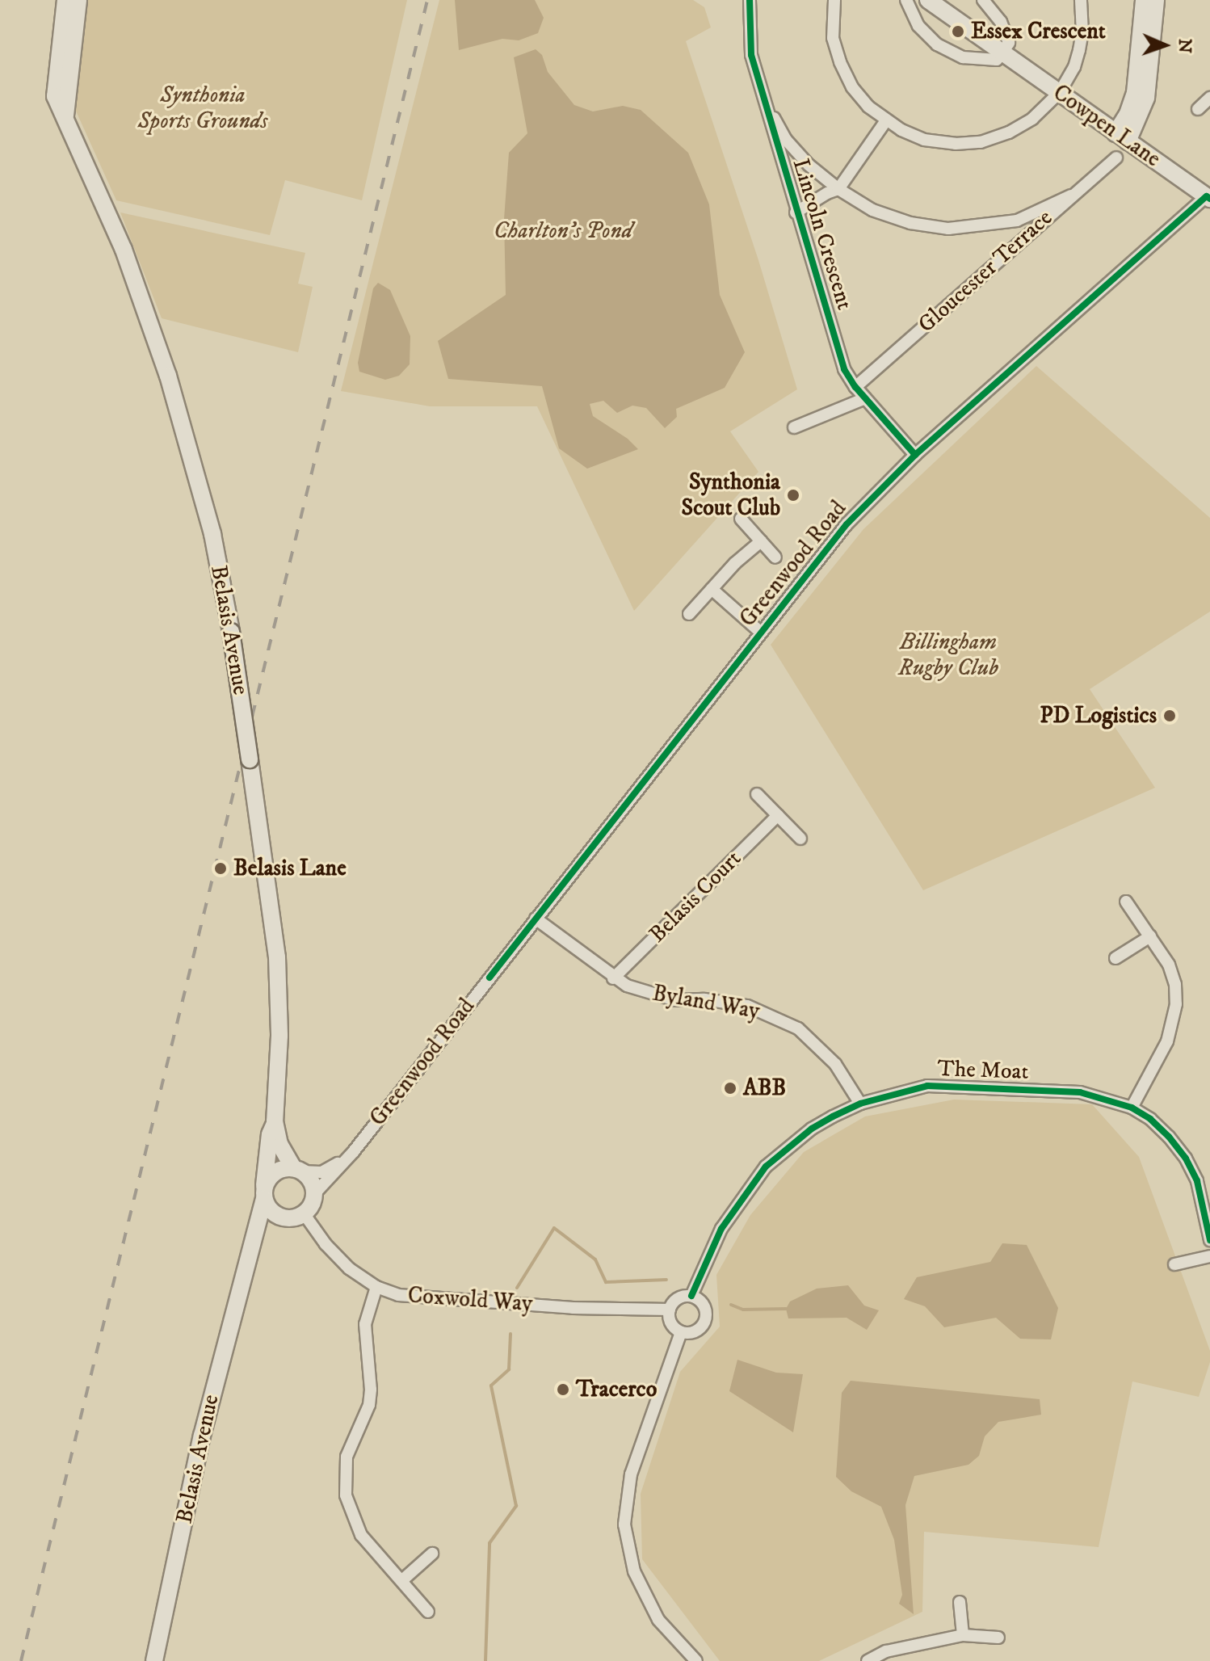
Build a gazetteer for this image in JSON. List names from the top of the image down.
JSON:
{
  "streets": {
    "main road": ["Cowpen Lane", "Belasis Avenue"],
    "street": [
      "Lincoln Crescent",
      "Gloucester Terrace",
      "Greenwood Road",
      "Belasis Court",
      "Byland Way",
      "The Moat",
      "Coxwold Way"
    ]
  },
  "crossings": [
    ["Cowpen Lane", "Greenwood Road"],
    ["Lincoln Crescent", "Gloucester Terrace"],
    ["Lincoln Crescent", "Greenwood Road"],
    ["Greenwood Road", "Belasis Avenue"],
    ["Greenwood Road", "Byland Way"],
    ["Greenwood Road", "Coxwold Way"],
    ["Belasis Avenue", "Coxwold Way"],
    ["Belasis Court", "Byland Way"],
    ["Byland Way", "The Moat"],
    ["The Moat", "Coxwold Way"]
  ],
  "parks": ["Synthonia Sports Grounds", "Charlton's Pond", "Billingham Rugby Club"],
  "places": [
    "Essex Crescent",
    "Synthonia Scout Club",
    "PD Logistics",
    "Belasis Lane",
    "ABB",
    "Tracerco"
  ],
  "north": "right"
}
